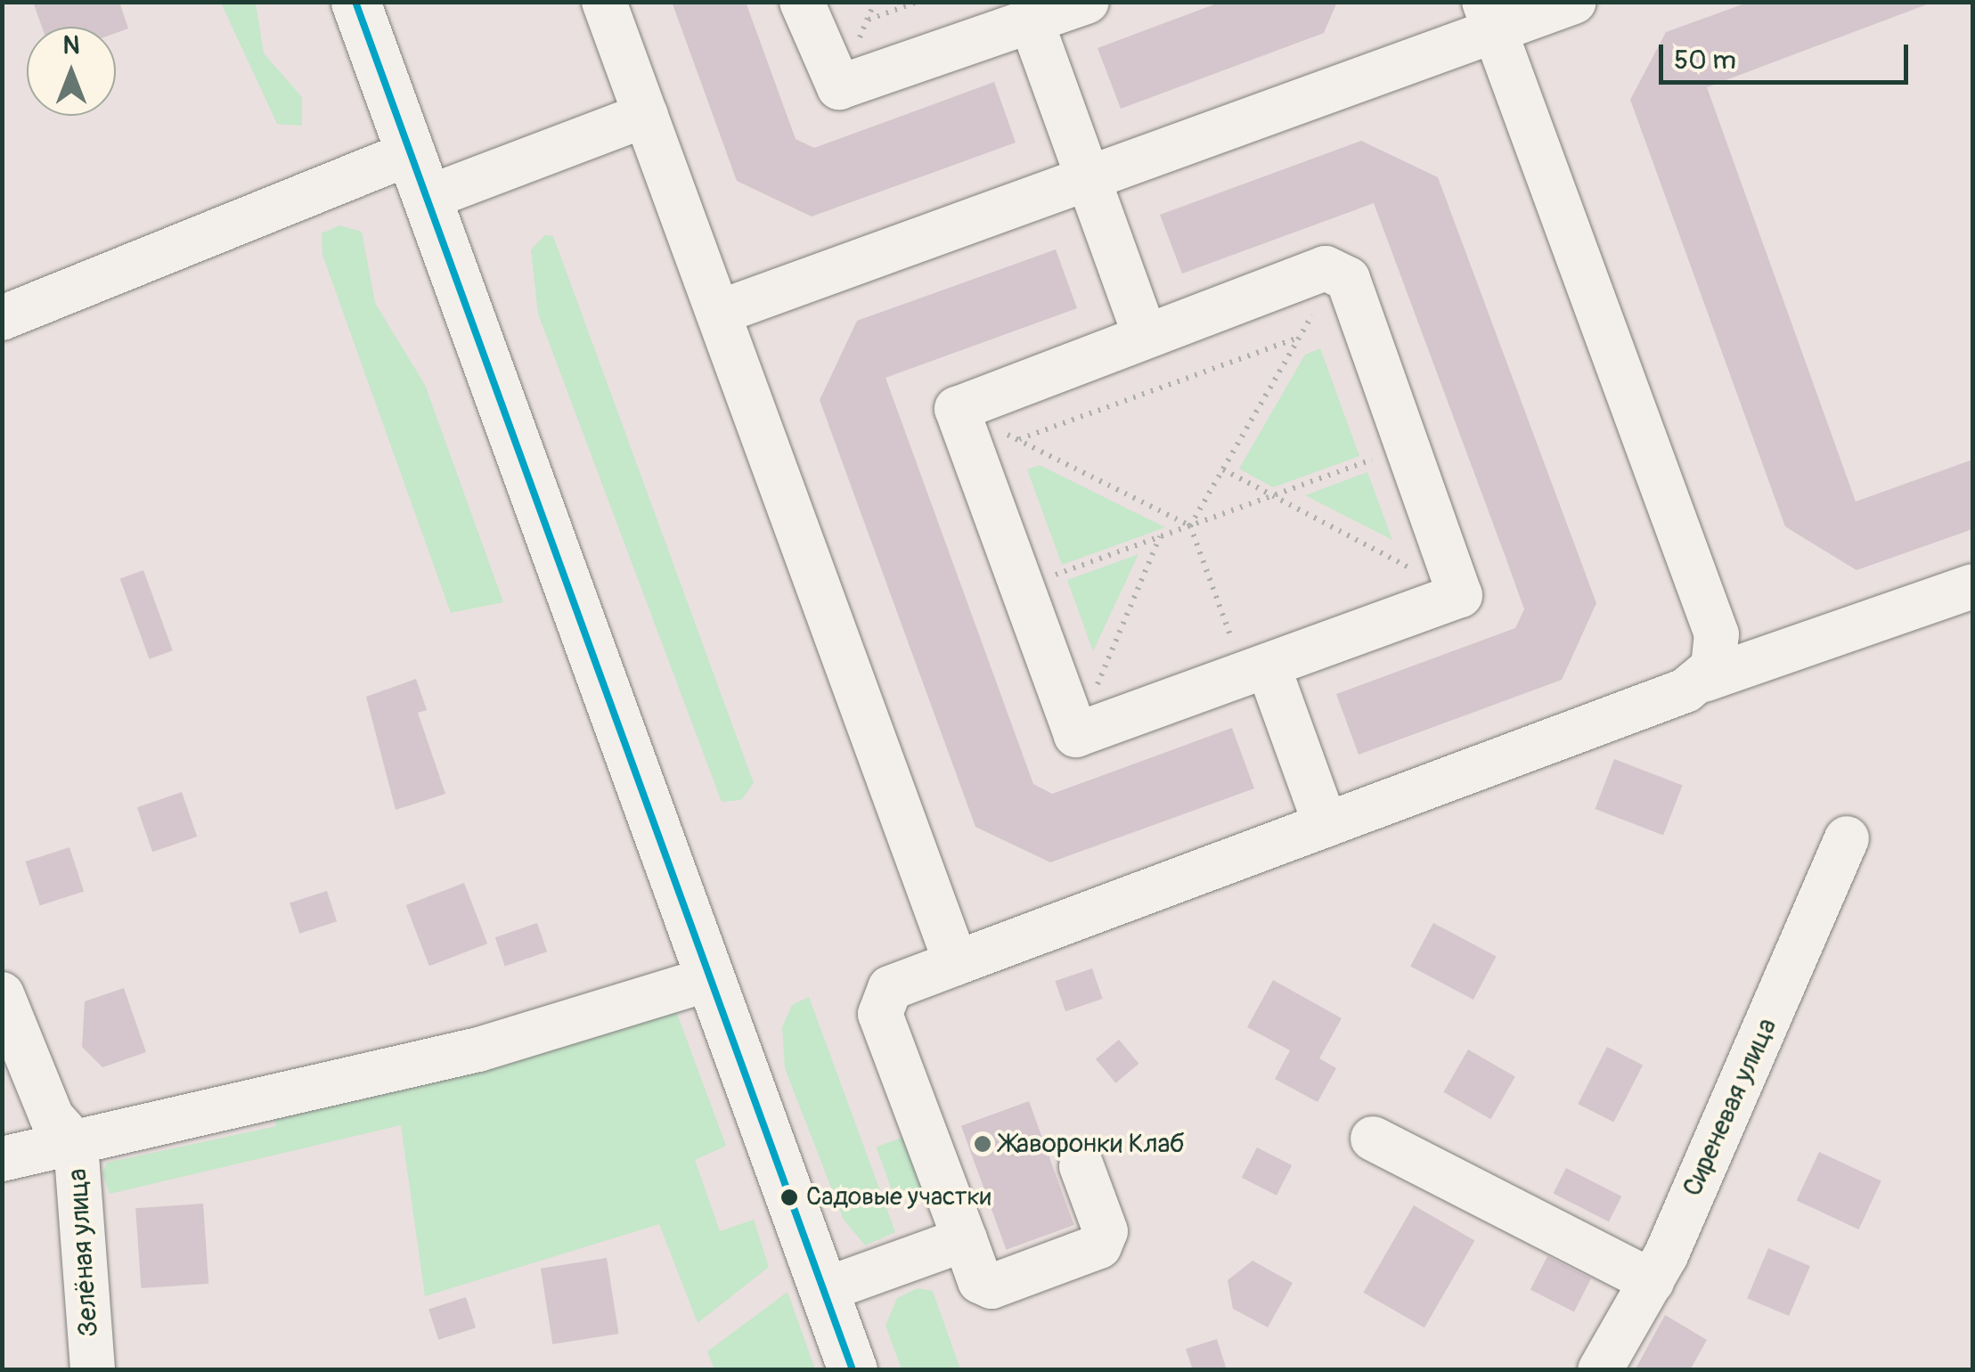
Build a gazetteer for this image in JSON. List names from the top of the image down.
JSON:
{
  "streets": {
    "street": ["Сиреневая улица", "Зелёная улица"]
  },
  "places": ["Жаворонки Клаб", "Садовые участки"],
  "scale_bar": "50 m",
  "north": "top"
}
